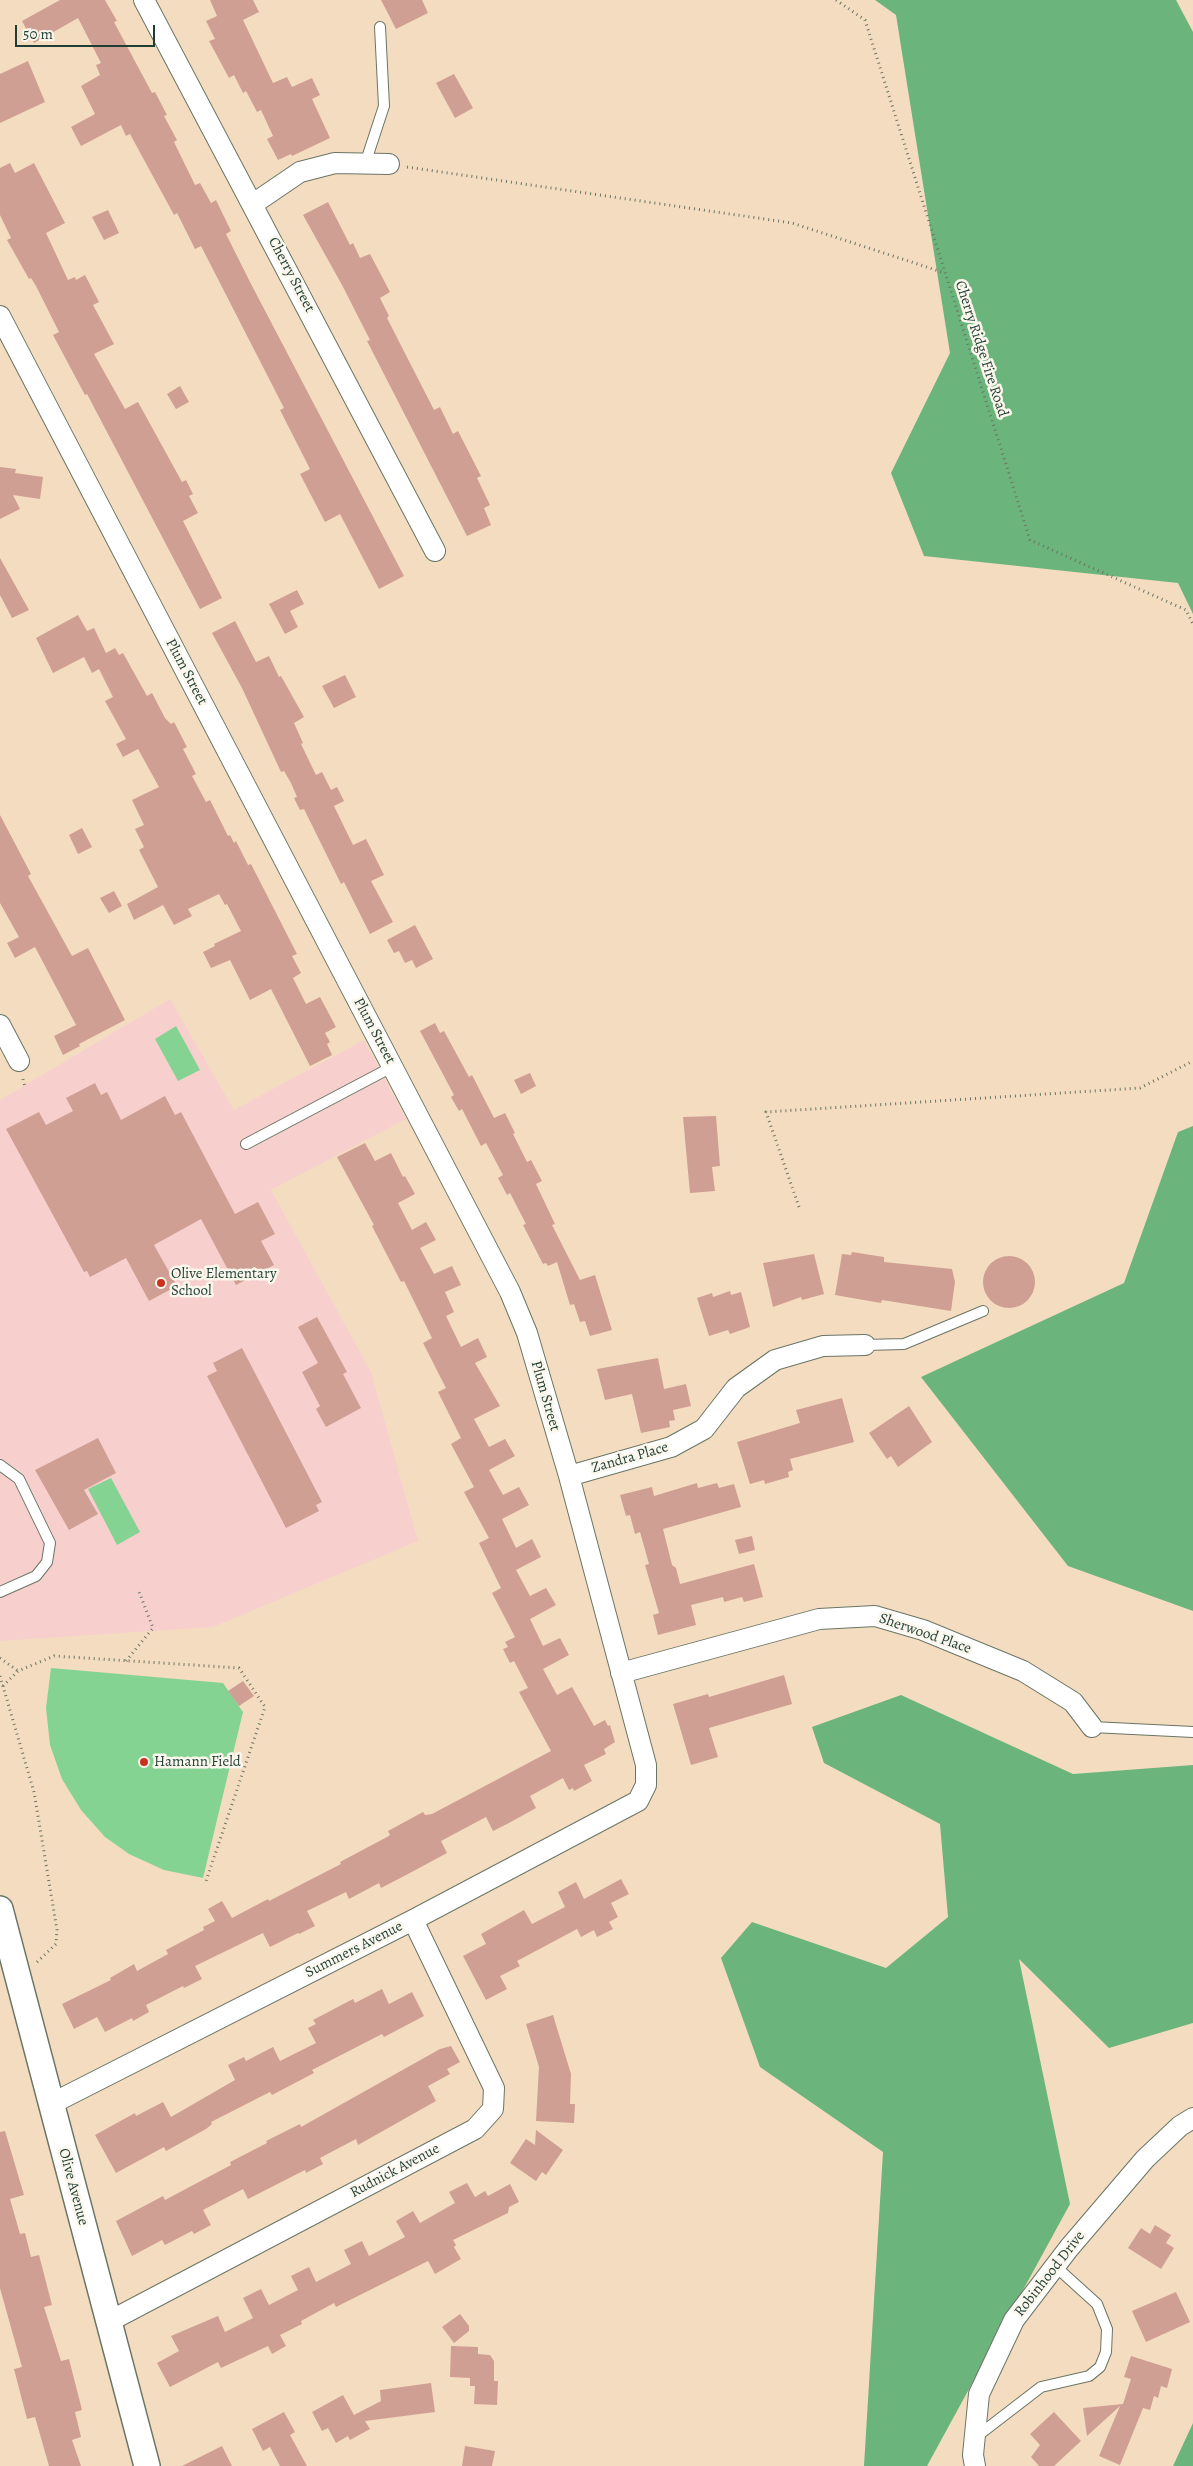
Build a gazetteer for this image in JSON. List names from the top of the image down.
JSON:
{
  "streets": {
    "street": [
      "Cherry Street",
      "Plum Street",
      "Zandra Place",
      "Sherwood Place",
      "Summers Avenue",
      "Rudnick Avenue",
      "Olive Avenue",
      "Robinhood Drive"
    ],
    "path": ["Cherry Ridge Fire Road"]
  },
  "crossings": [
    ["Plum Street", "Zandra Place"],
    ["Plum Street", "Sherwood Place"],
    ["Plum Street", "Summers Avenue"],
    ["Summers Avenue", "Rudnick Avenue"],
    ["Summers Avenue", "Olive Avenue"],
    ["Rudnick Avenue", "Olive Avenue"]
  ],
  "places": ["Olive Elementary School", "Hamann Field"],
  "scale_bar": "50 m"
}
